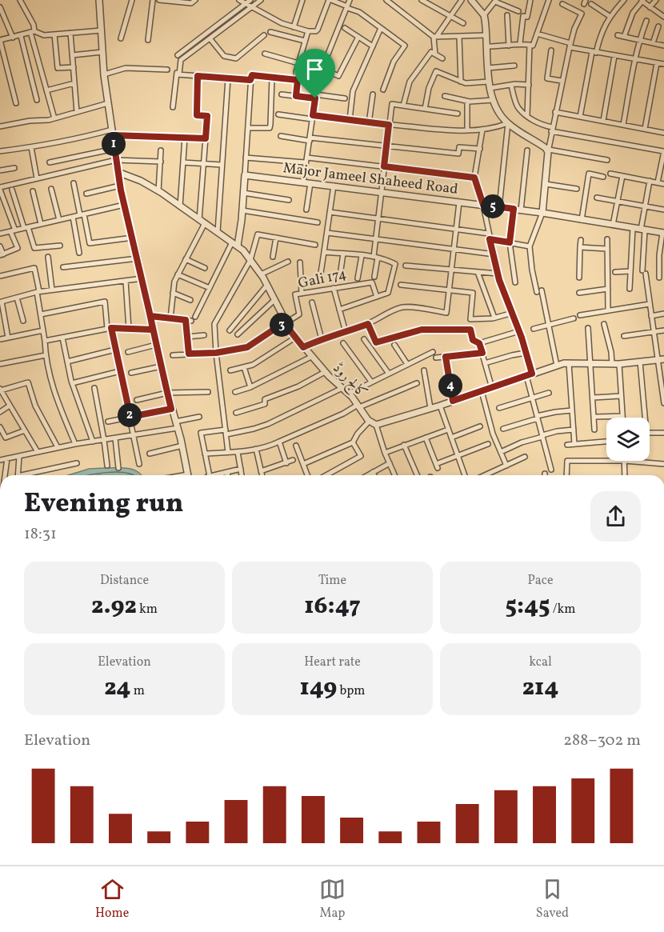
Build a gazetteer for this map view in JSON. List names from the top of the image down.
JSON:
{
  "streets": {
    "street": ["Major Jameel Shaheed Road", "Gali 174", "کالج روڈ"]
  },
  "crossings": [
    ["Gali 174", "کالج روڈ"]
  ],
  "page": {
    "pins": [
      "1",
      "5",
      "3",
      "4",
      "2"
    ],
    "heading": ["Evening run", "18:31"],
    "stats": [
      ["Distance", "2.92 km"],
      ["Time", "16:47"],
      ["Pace", "5:45 /km"],
      ["Elevation", "24 m"],
      ["Heart rate", "149 bpm"],
      ["kcal", "214"]
    ],
    "chart": ["Elevation", "288–302 m"],
    "tabs": ["Home", "Map", "Saved"]
  }
}
